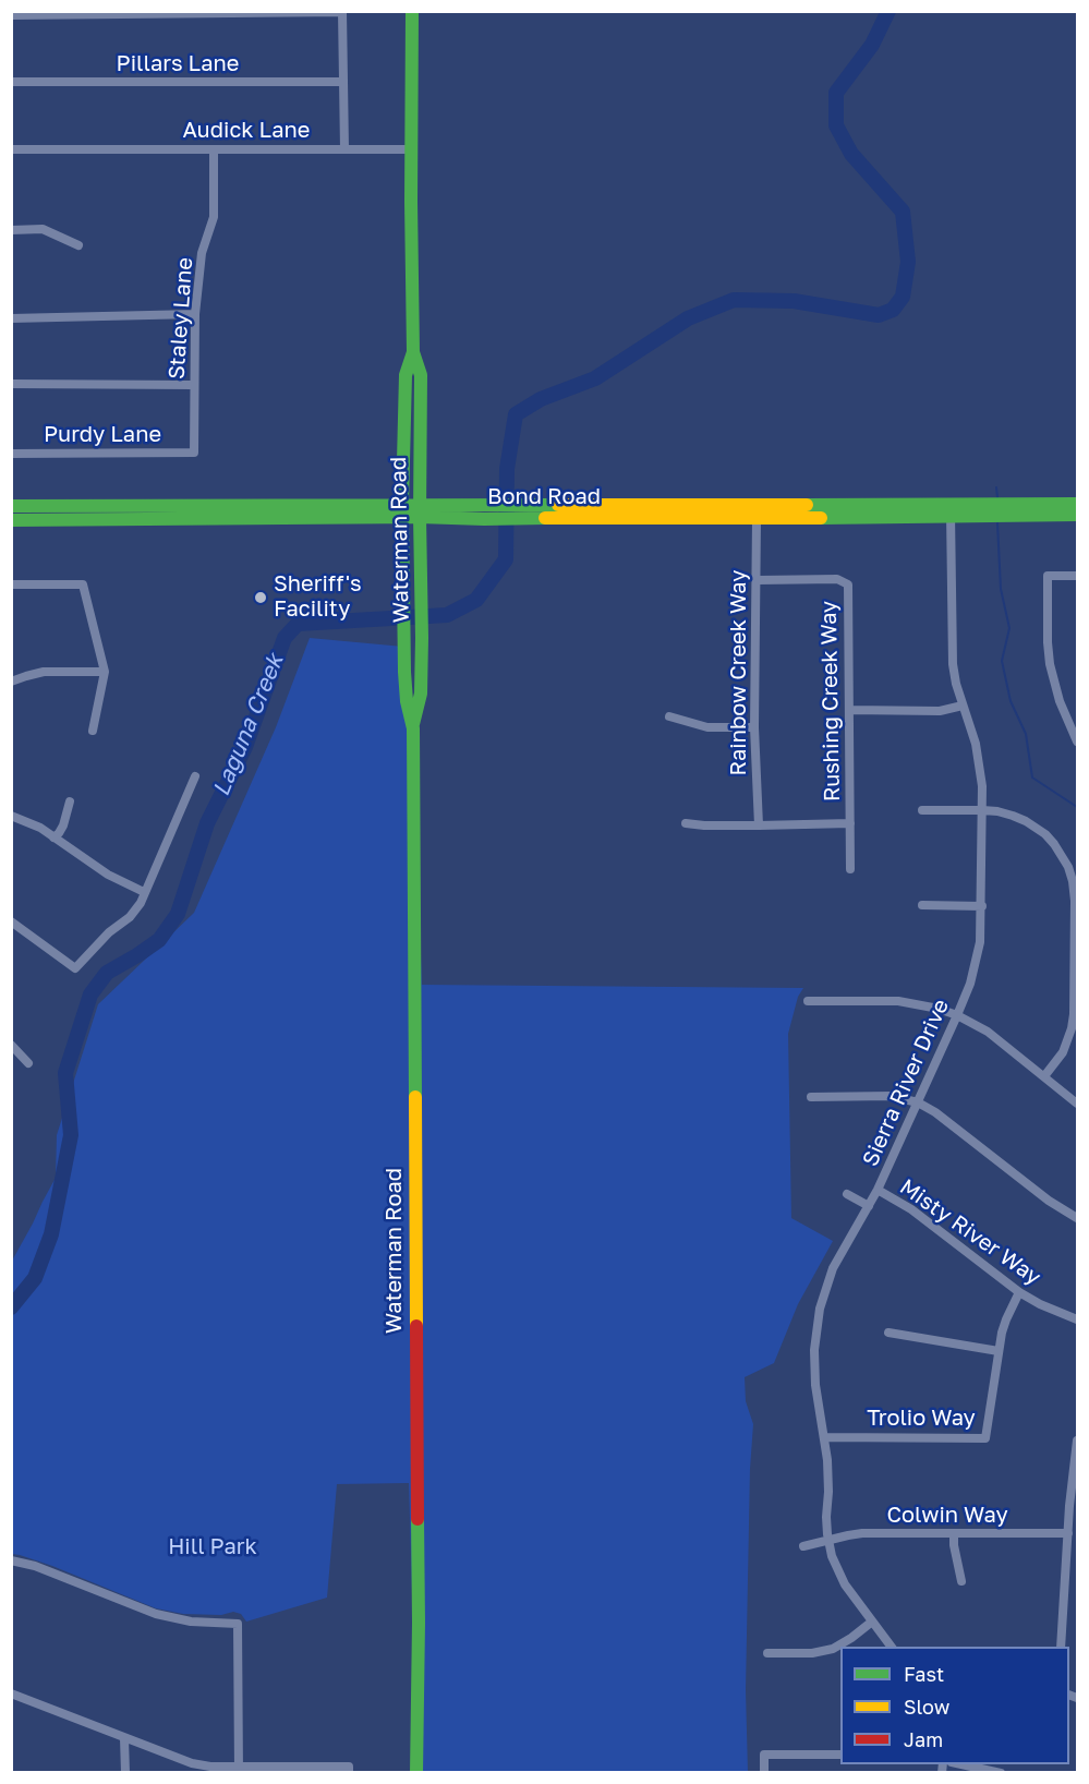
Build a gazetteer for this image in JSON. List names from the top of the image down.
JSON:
{
  "streets": {
    "main road": ["Bond Road", "Waterman Road"],
    "street": [
      "Pillars Lane",
      "Audick Lane",
      "Staley Lane",
      "Purdy Lane",
      "Rainbow Creek Way",
      "Rushing Creek Way",
      "Sierra River Drive",
      "Misty River Way",
      "Trolio Way",
      "Colwin Way"
    ]
  },
  "crossings": [
    ["Audick Lane", "Staley Lane"],
    ["Audick Lane", "Waterman Road"],
    ["Staley Lane", "Purdy Lane"],
    ["Bond Road", "Waterman Road"],
    ["Bond Road", "Rainbow Creek Way"],
    ["Bond Road", "Sierra River Drive"],
    ["Rainbow Creek Way", "Rushing Creek Way"],
    ["Sierra River Drive", "Misty River Way"],
    ["Sierra River Drive", "Trolio Way"],
    ["Sierra River Drive", "Colwin Way"],
    ["Misty River Way", "Trolio Way"]
  ],
  "water": ["Laguna Creek"],
  "parks": ["Hill Park"],
  "places": ["Sheriff's Facility"],
  "legend": ["Fast", "Slow", "Jam"]
}
